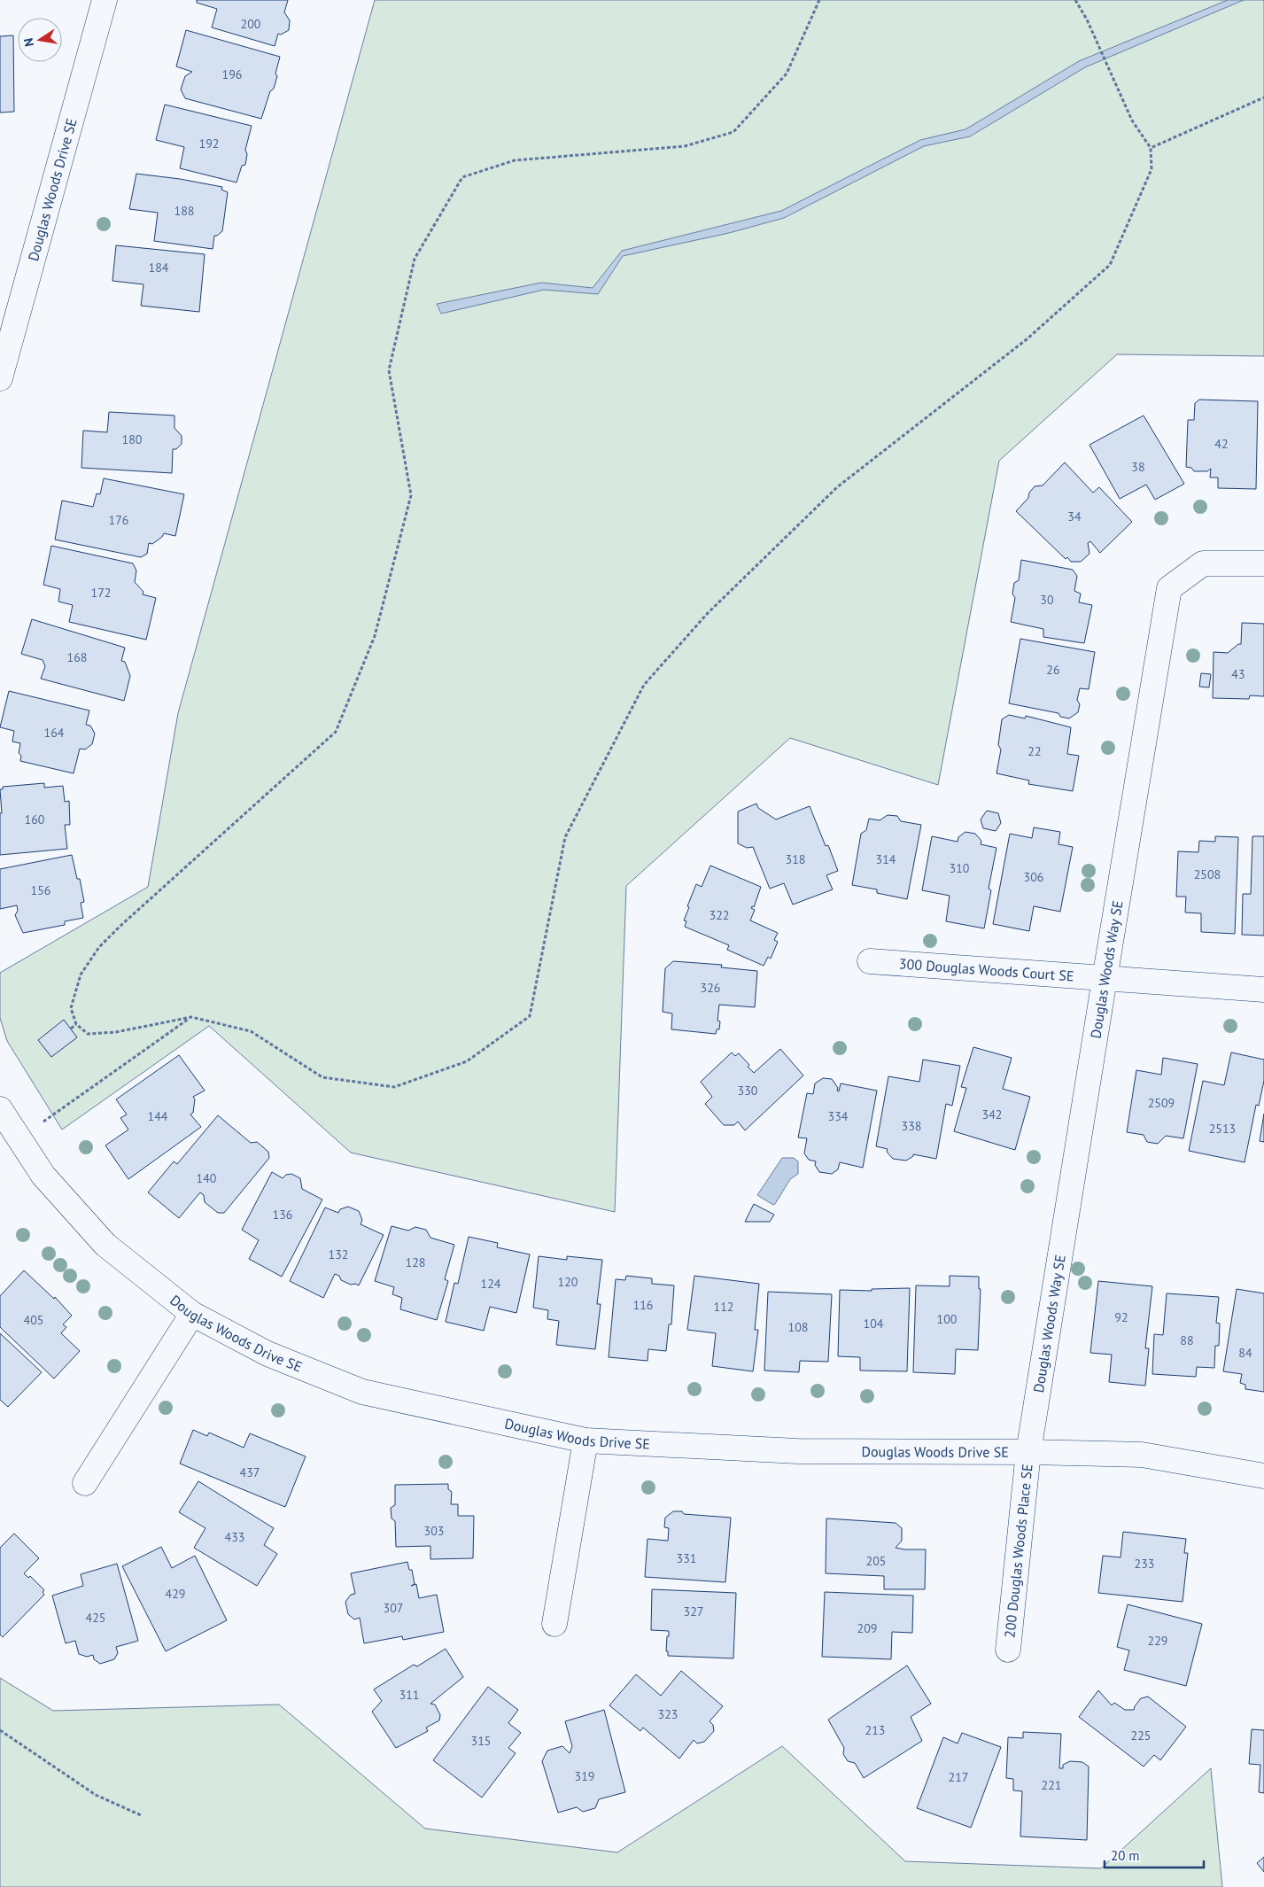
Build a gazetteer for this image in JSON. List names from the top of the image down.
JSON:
{
  "streets": {
    "street": [
      "Douglas Woods Drive SE",
      "Douglas Woods Way SE",
      "300 Douglas Woods Court SE",
      "200 Douglas Woods Place SE"
    ]
  },
  "crossings": [
    ["Douglas Woods Drive SE", "Douglas Woods Way SE"],
    ["Douglas Woods Drive SE", "200 Douglas Woods Place SE"],
    ["Douglas Woods Way SE", "300 Douglas Woods Court SE"],
    ["Douglas Woods Way SE", "200 Douglas Woods Place SE"]
  ],
  "house_numbers": [
    "200",
    "196",
    "192",
    "188",
    "184",
    "180",
    "42",
    "38",
    "34",
    "176",
    "172",
    "30",
    "168",
    "26",
    "43",
    "164",
    "22",
    "160",
    "318",
    "314",
    "310",
    "2508",
    "306",
    "156",
    "322",
    "326",
    "330",
    "2509",
    "342",
    "144",
    "334",
    "338",
    "2513",
    "140",
    "136",
    "132",
    "128",
    "120",
    "124",
    "116",
    "112",
    "92",
    "100",
    "405",
    "104",
    "108",
    "88",
    "84",
    "437",
    "303",
    "433",
    "331",
    "205",
    "233",
    "429",
    "307",
    "327",
    "425",
    "209",
    "229",
    "311",
    "323",
    "213",
    "225",
    "315",
    "319",
    "217",
    "221"
  ],
  "scale_bar": "20 m",
  "north": "left"
}
